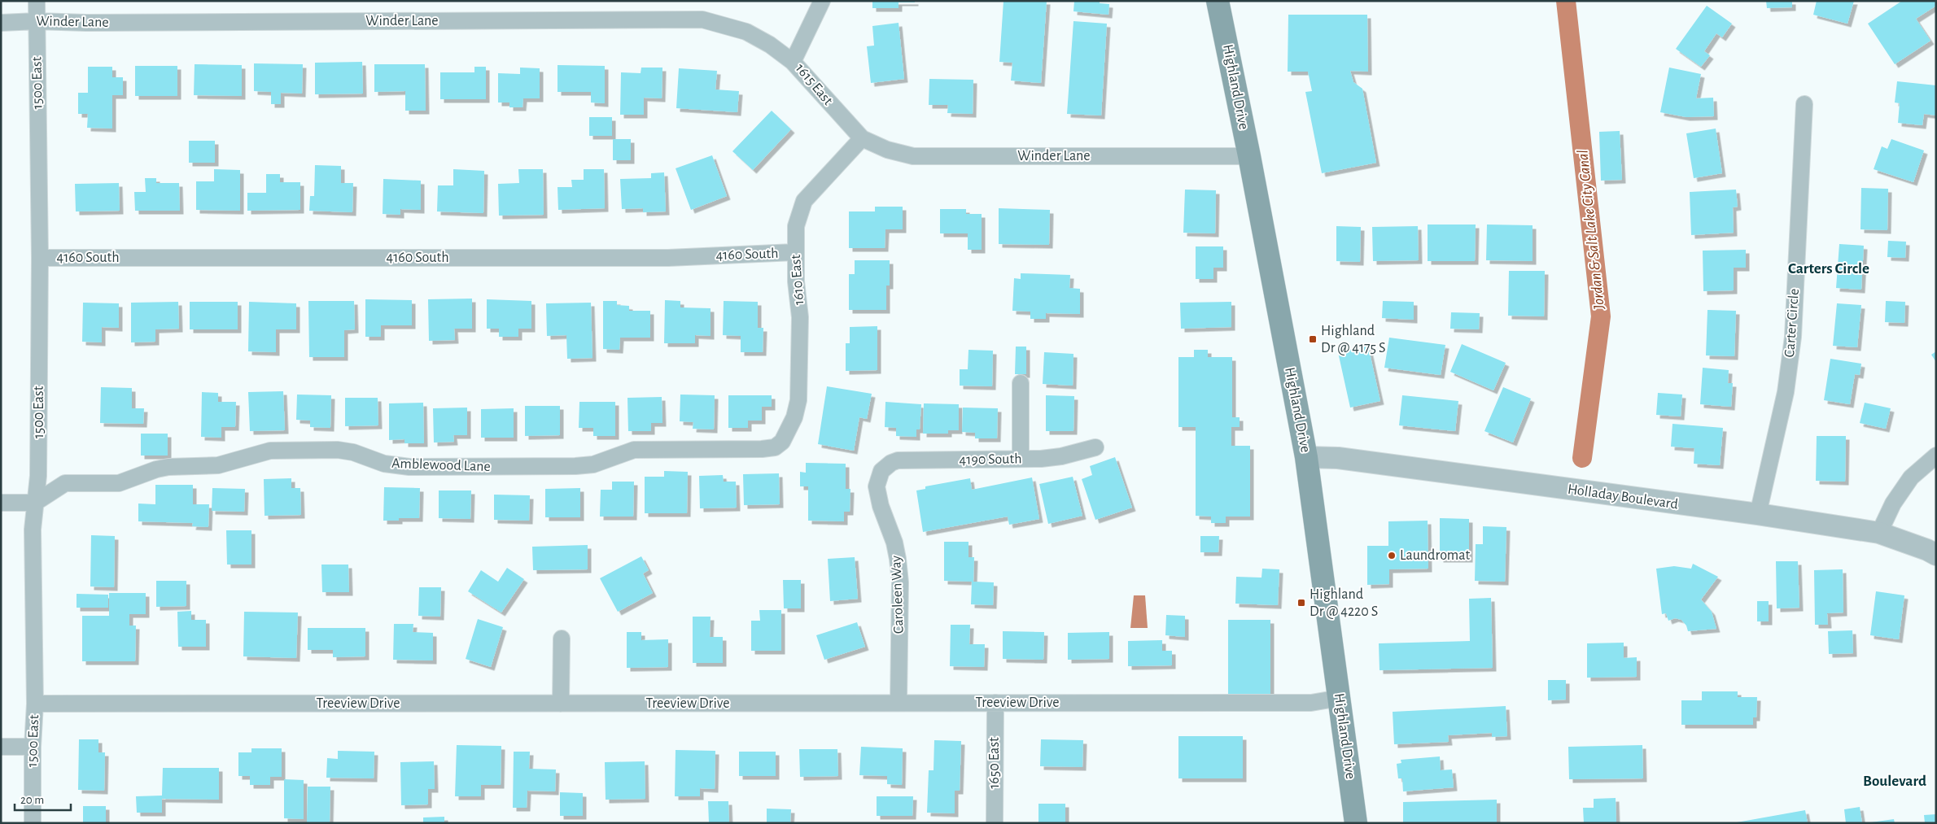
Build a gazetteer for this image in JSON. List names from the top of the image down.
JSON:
{
  "streets": {
    "main road": ["Highland Drive"],
    "street": [
      "Winder Lane",
      "1500 East",
      "1615 East",
      "4160 South",
      "1610 East",
      "Carter Circle",
      "4190 South",
      "Amblewood Lane",
      "Holladay Boulevard",
      "Caroleen Way",
      "Treeview Drive",
      "1650 East"
    ]
  },
  "crossings": [
    ["Winder Lane", "1500 East"],
    ["Winder Lane", "1615 East"],
    ["Winder Lane", "Highland Drive"],
    ["Winder Lane", "1610 East"],
    ["1500 East", "4160 South"],
    ["1500 East", "Amblewood Lane"],
    ["1500 East", "Treeview Drive"],
    ["1615 East", "1610 East"],
    ["Highland Drive", "Holladay Boulevard"],
    ["Highland Drive", "Treeview Drive"],
    ["4160 South", "1610 East"],
    ["1610 East", "Amblewood Lane"],
    ["Carter Circle", "Holladay Boulevard"],
    ["4190 South", "Caroleen Way"],
    ["Caroleen Way", "Treeview Drive"],
    ["Treeview Drive", "1650 East"]
  ],
  "districts": ["Carters Circle", "Boulevard"],
  "water": ["Jordan & Salt Lake City Canal"],
  "places": {
    "transit": ["Highland Dr @ 4175 S", "Highland Dr @ 4220 S"],
    "other": ["Laundromat"]
  },
  "scale_bar": "20 m"
}
